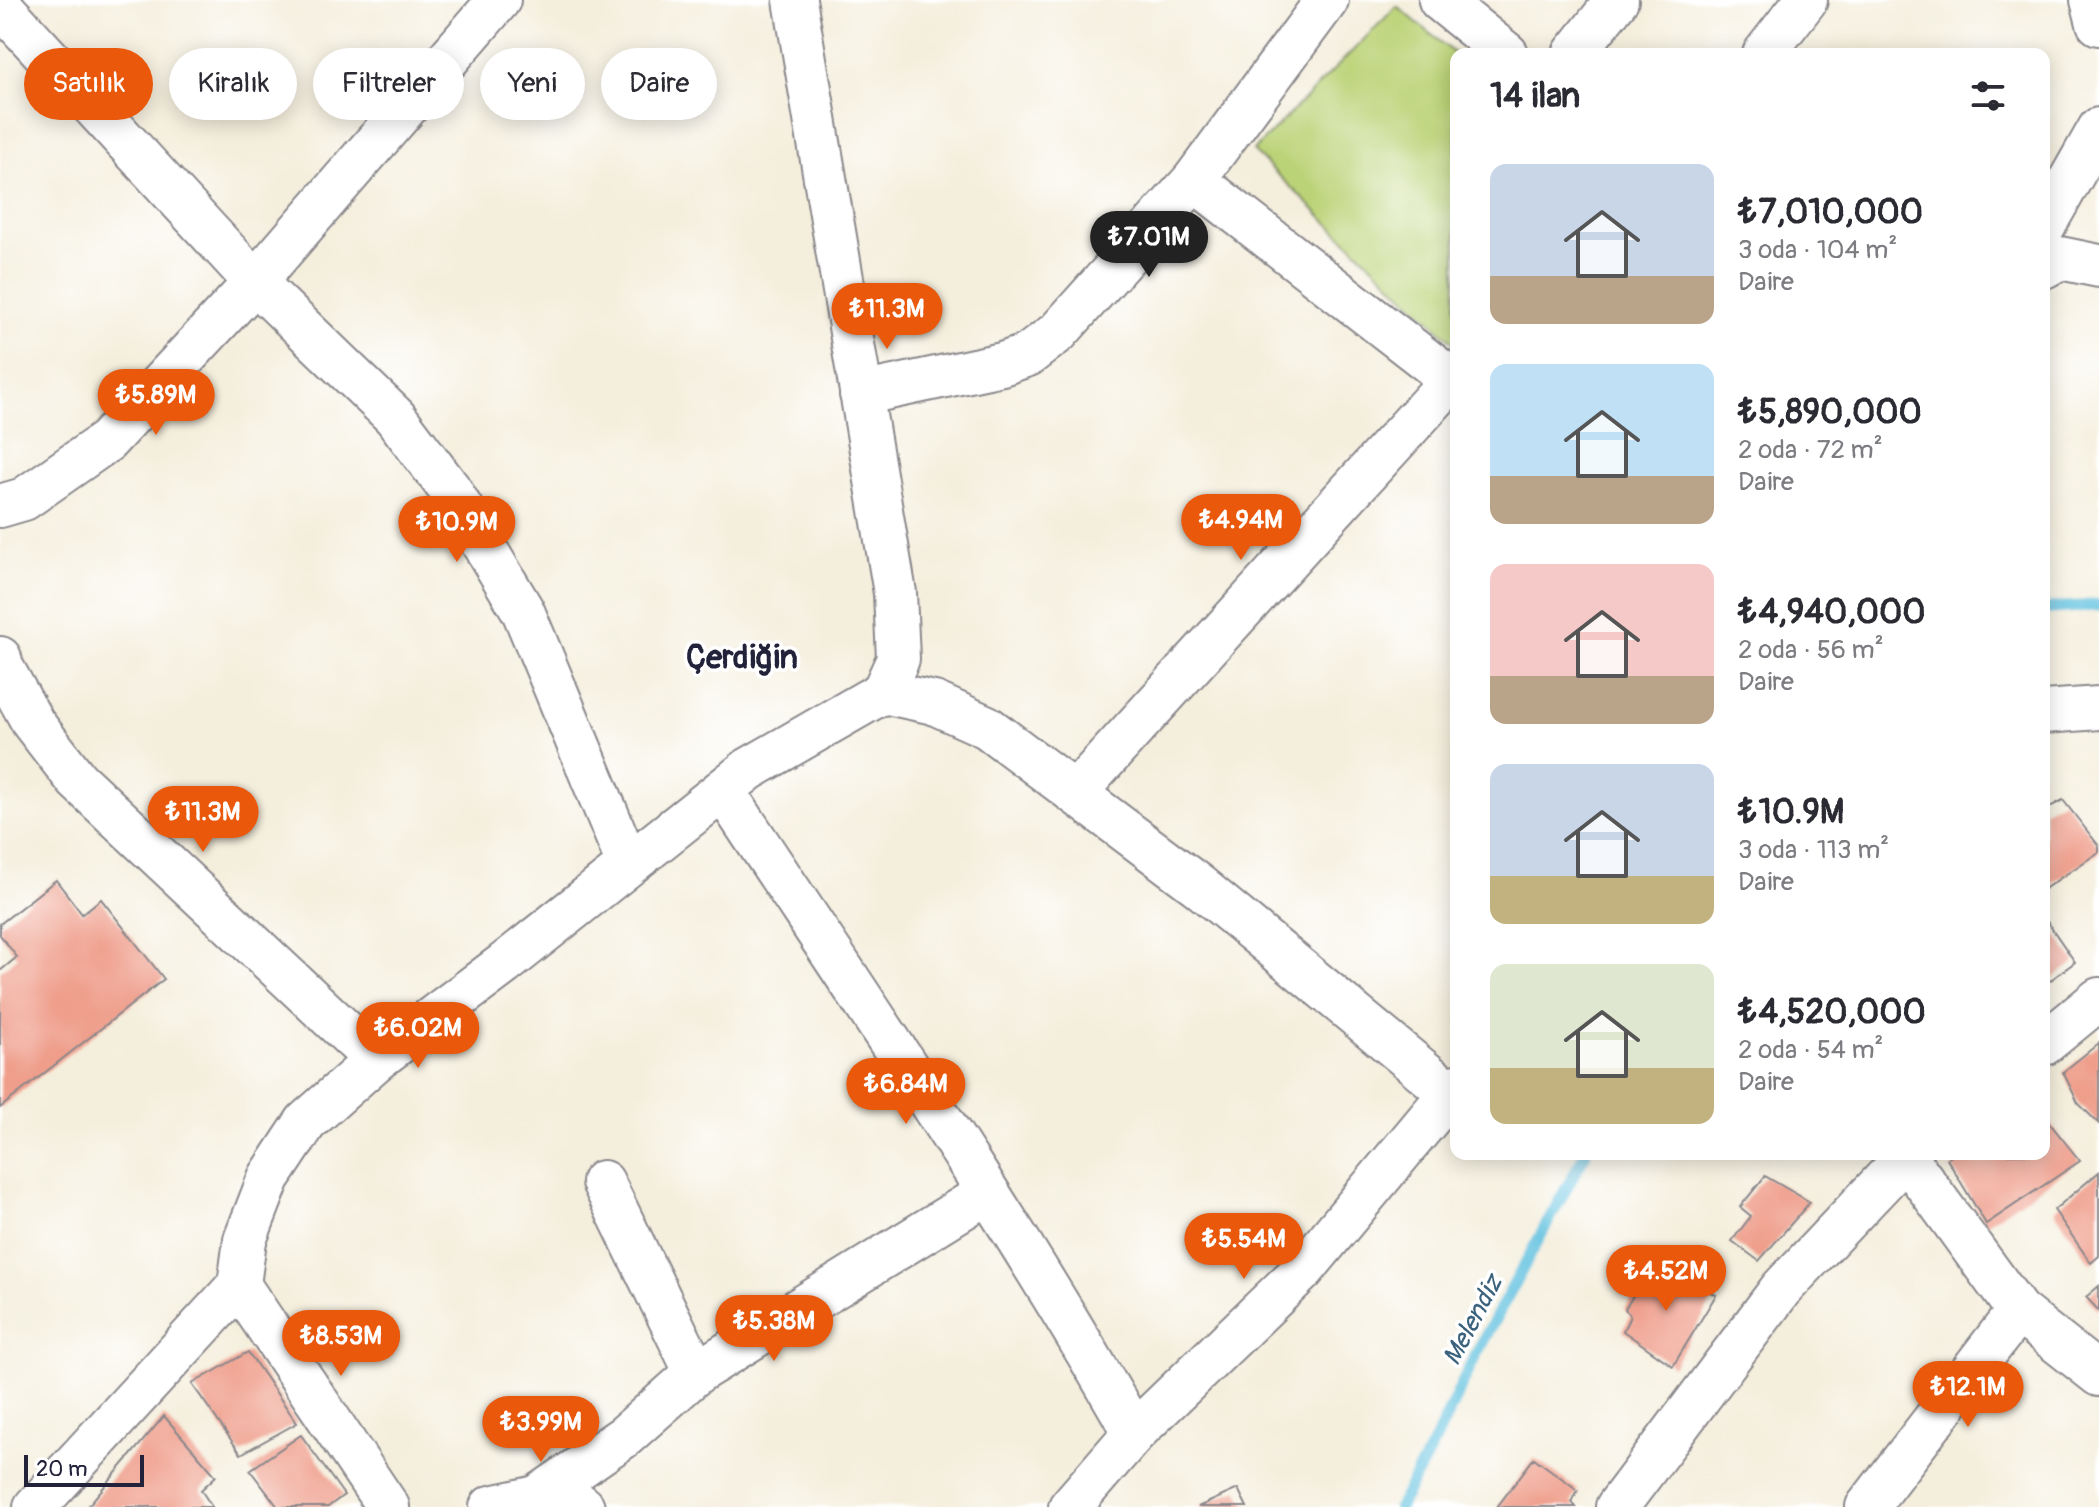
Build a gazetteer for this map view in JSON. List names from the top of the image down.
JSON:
{
  "districts": ["Çerdiğin"],
  "water": ["Melendiz"],
  "scale_bar": "20 m",
  "page": {
    "chip": [
      "Satılık",
      "Kiralık",
      "Filtreler",
      "Yeni",
      "Daire"
    ],
    "heading": "14 ilan",
    "list": [
      {
        "name": "₺7,010,000",
        "note": "3 oda · 104 m² · Daire"
      },
      {
        "name": "₺5,890,000",
        "note": "2 oda · 72 m² · Daire"
      },
      {
        "name": "₺4,940,000",
        "note": "2 oda · 56 m² · Daire"
      },
      {
        "name": "₺10.9M",
        "note": "3 oda · 113 m² · Daire"
      },
      {
        "name": "₺4,520,000",
        "note": "2 oda · 54 m² · Daire"
      }
    ],
    "price": [
      "₺7.01M",
      "₺11.3M",
      "₺5.89M",
      "₺4.94M",
      "₺10.9M",
      "₺11.3M",
      "₺6.02M",
      "₺6.84M",
      "₺5.54M",
      "₺4.52M",
      "₺5.38M",
      "₺8.53M",
      "₺12.1M",
      "₺3.99M"
    ],
    "scale": "20 m"
  }
}
